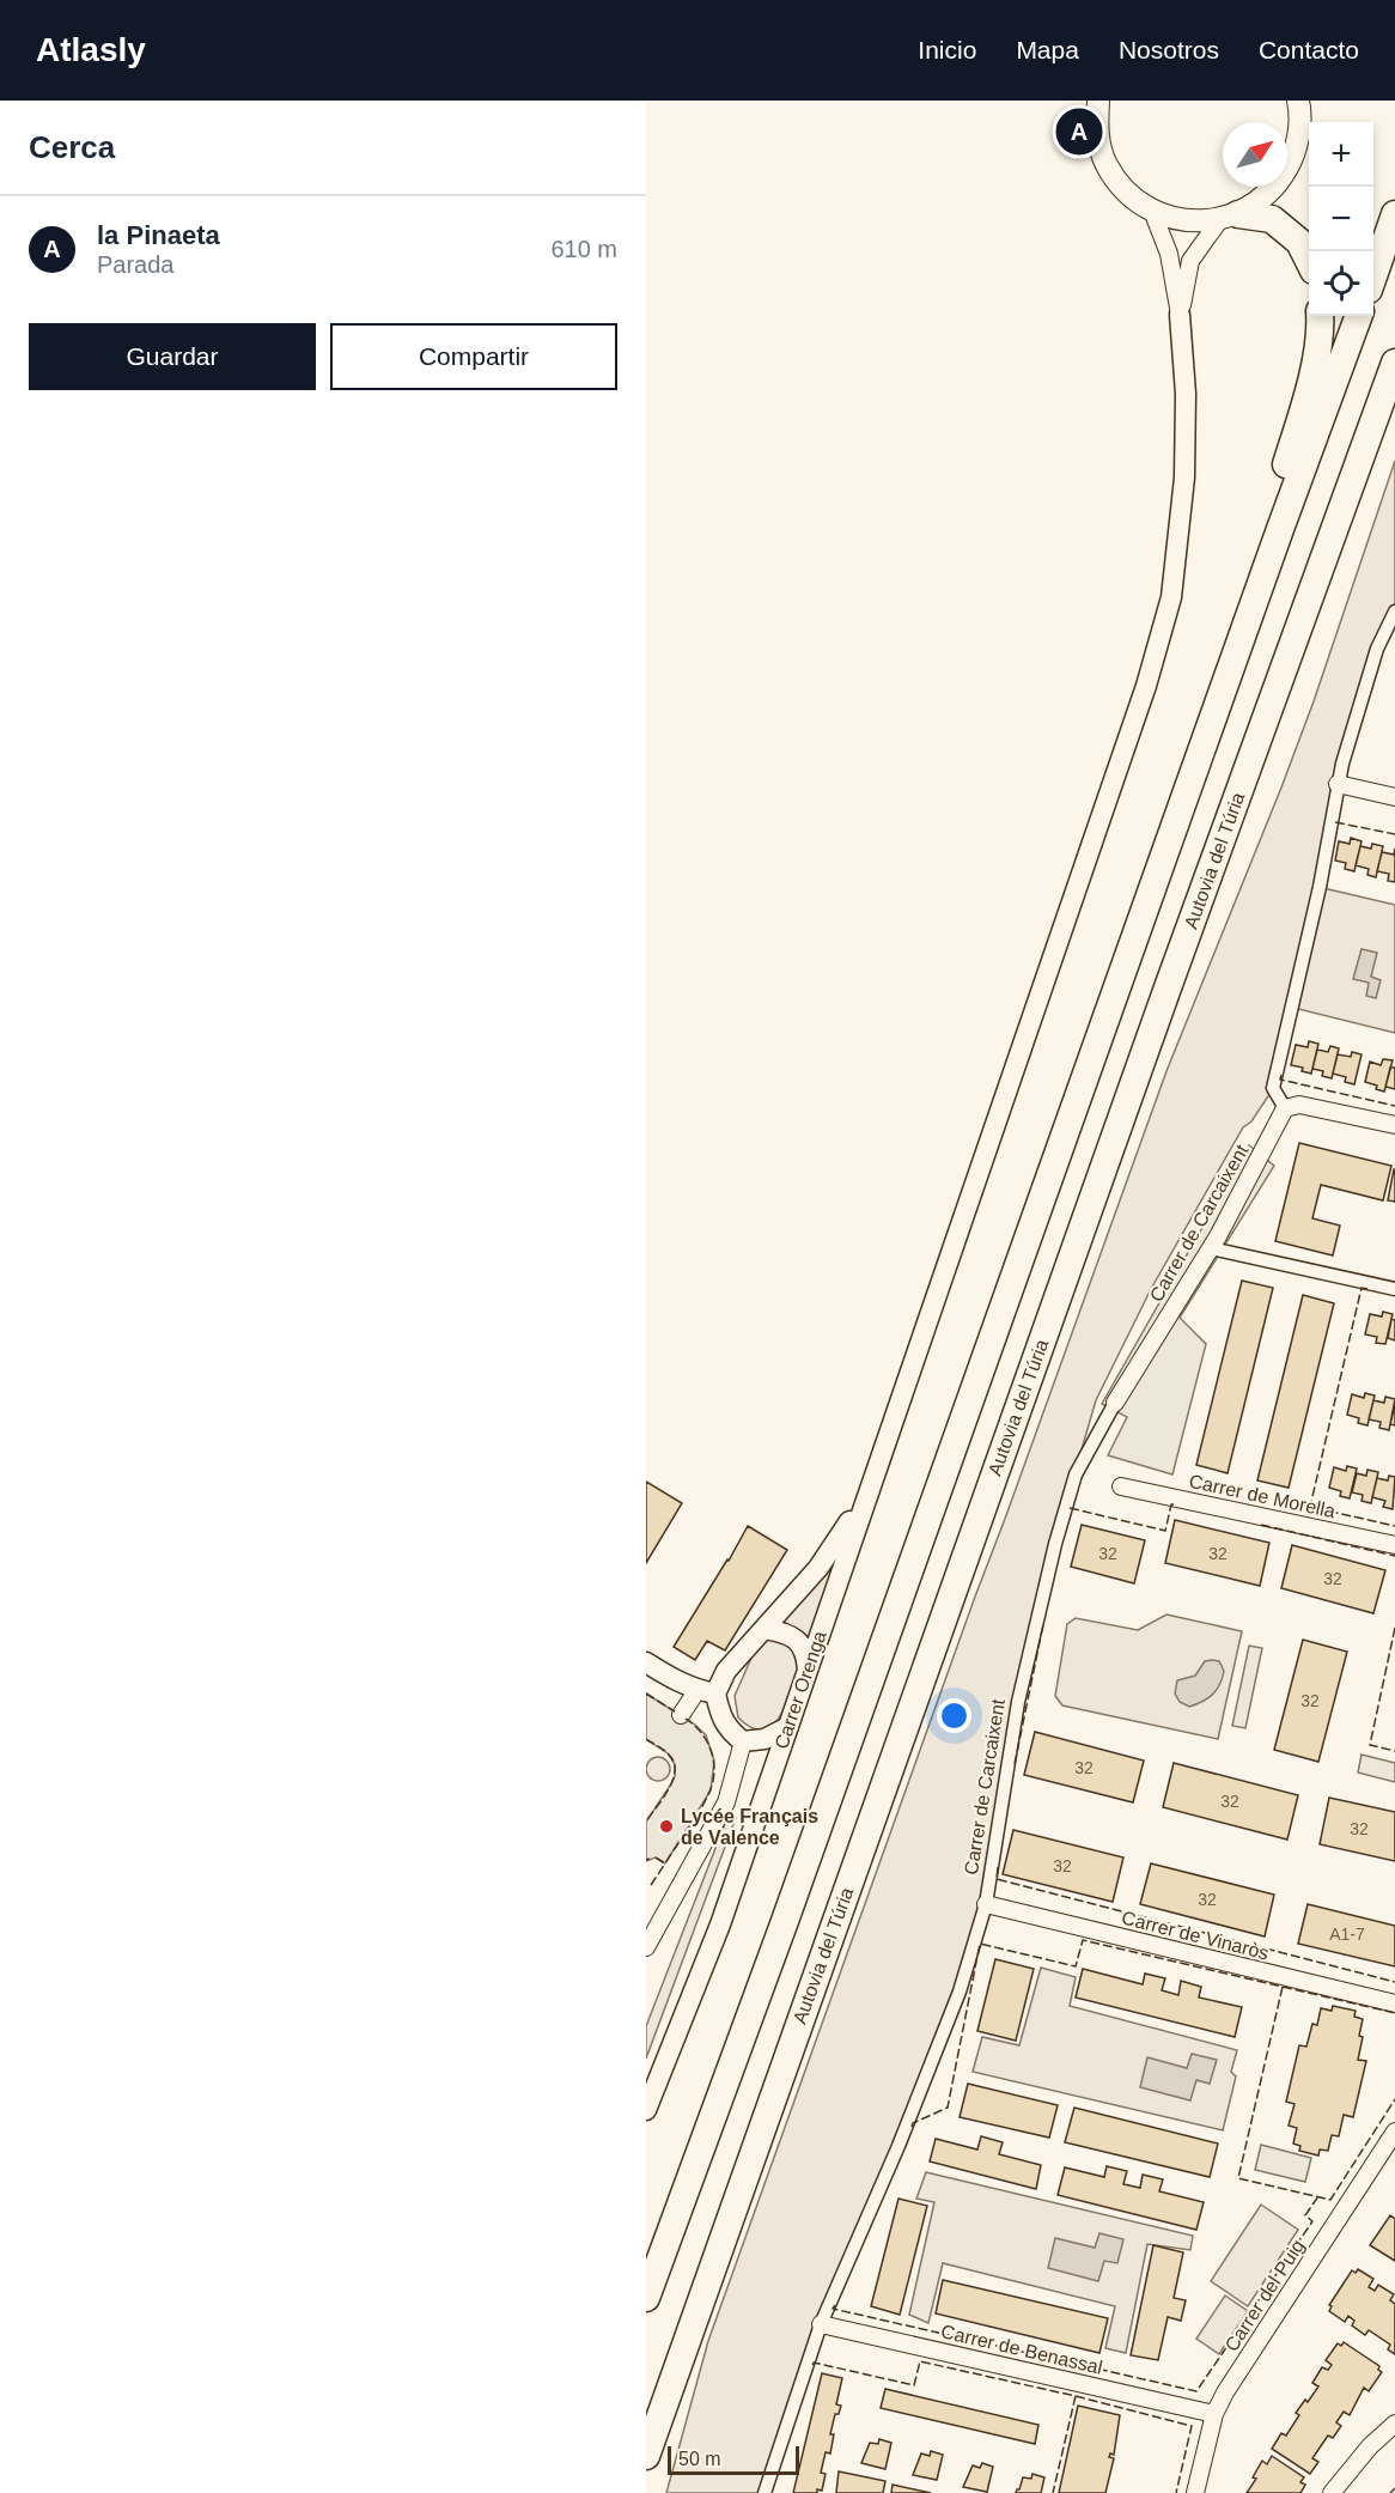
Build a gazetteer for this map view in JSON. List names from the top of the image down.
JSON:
{
  "streets": {
    "highway": ["Autovia del Túria"],
    "street": [
      "Carrer de Carcaixent",
      "Carrer de Morella",
      "Carrer Orenga",
      "Carrer de Vinaròs",
      "Carrer del Puig",
      "Carrer de Benassal"
    ]
  },
  "crossings": [
    ["Carrer de Carcaixent", "Carrer de Vinaròs"],
    ["Carrer de Carcaixent", "Carrer de Benassal"],
    ["Carrer del Puig", "Carrer de Benassal"]
  ],
  "places": ["Lycée Français de Valence"],
  "house_numbers": [
    "32",
    "32",
    "32",
    "32",
    "32",
    "32",
    "32",
    "32",
    "32",
    "A1-7"
  ],
  "scale_bar": "50 m",
  "north": "top right",
  "page": {
    "header": "Atlasly",
    "nav": [
      "Inicio",
      "Mapa",
      "Nosotros",
      "Contacto"
    ],
    "heading": "Cerca",
    "pins": "A",
    "map_buttons": ["+", "−"],
    "list": [
      {
        "mark": "A",
        "name": "la Pinaeta",
        "note": "Parada",
        "value": "610 m"
      }
    ],
    "buttons": ["Guardar", "Compartir"],
    "scale": "50 m"
  }
}
